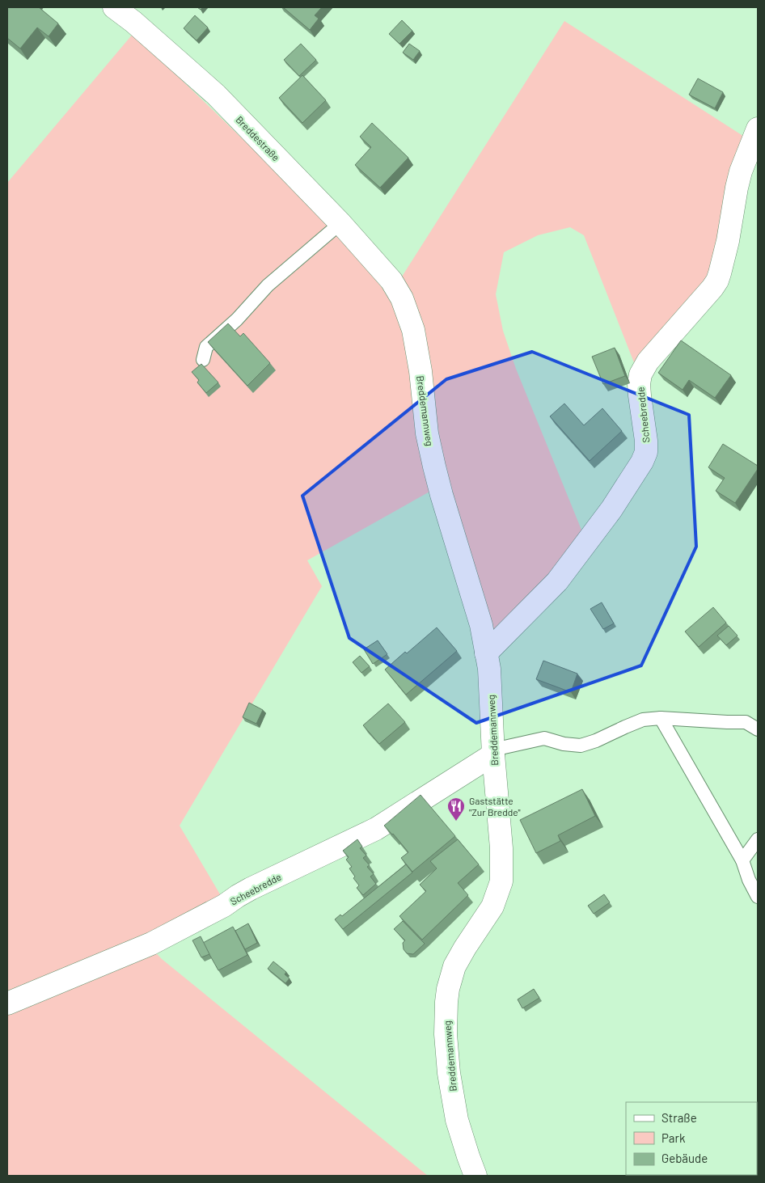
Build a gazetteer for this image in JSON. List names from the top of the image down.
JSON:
{
  "streets": {
    "street": ["Breddestraße", "Breddemannweg", "Scheebredde"]
  },
  "crossings": [
    ["Breddestraße", "Breddemannweg"],
    ["Breddemannweg", "Scheebredde"]
  ],
  "places": {
    "restaurant": ["Gaststätte \"Zur Bredde\""]
  },
  "legend": ["Straße", "Park", "Gebäude"]
}
